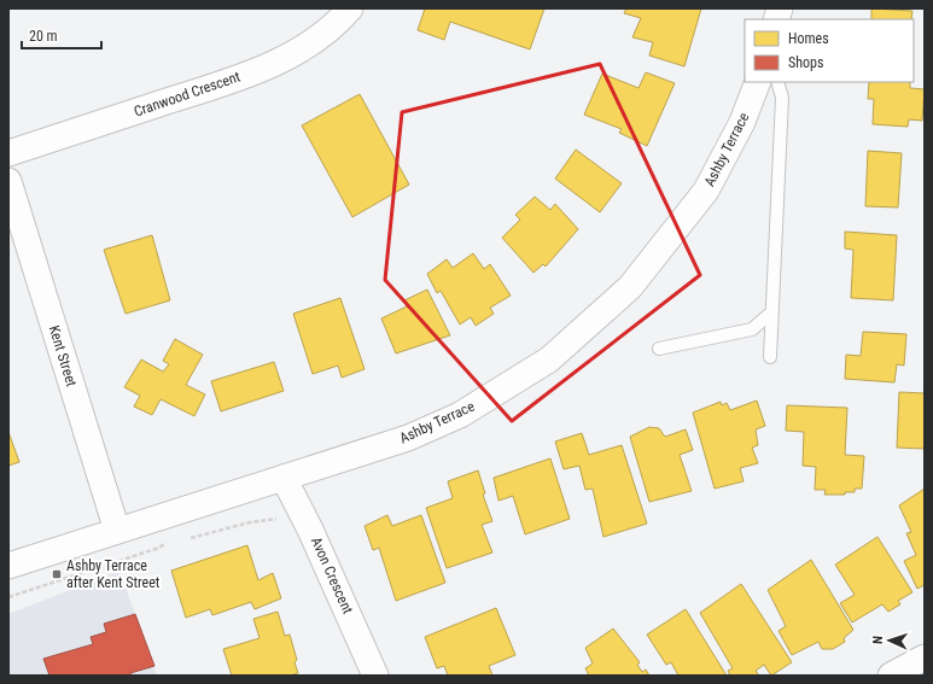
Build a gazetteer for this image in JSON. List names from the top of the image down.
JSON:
{
  "streets": {
    "street": [
      "Cranwood Crescent",
      "Ashby Terrace",
      "Kent Street",
      "Avon Crescent"
    ]
  },
  "crossings": [
    ["Ashby Terrace", "Kent Street"],
    ["Ashby Terrace", "Avon Crescent"]
  ],
  "places": {
    "transit": ["Ashby Terrace after Kent Street"]
  },
  "legend": ["Homes", "Shops"],
  "scale_bar": "20 m",
  "north": "left"
}
